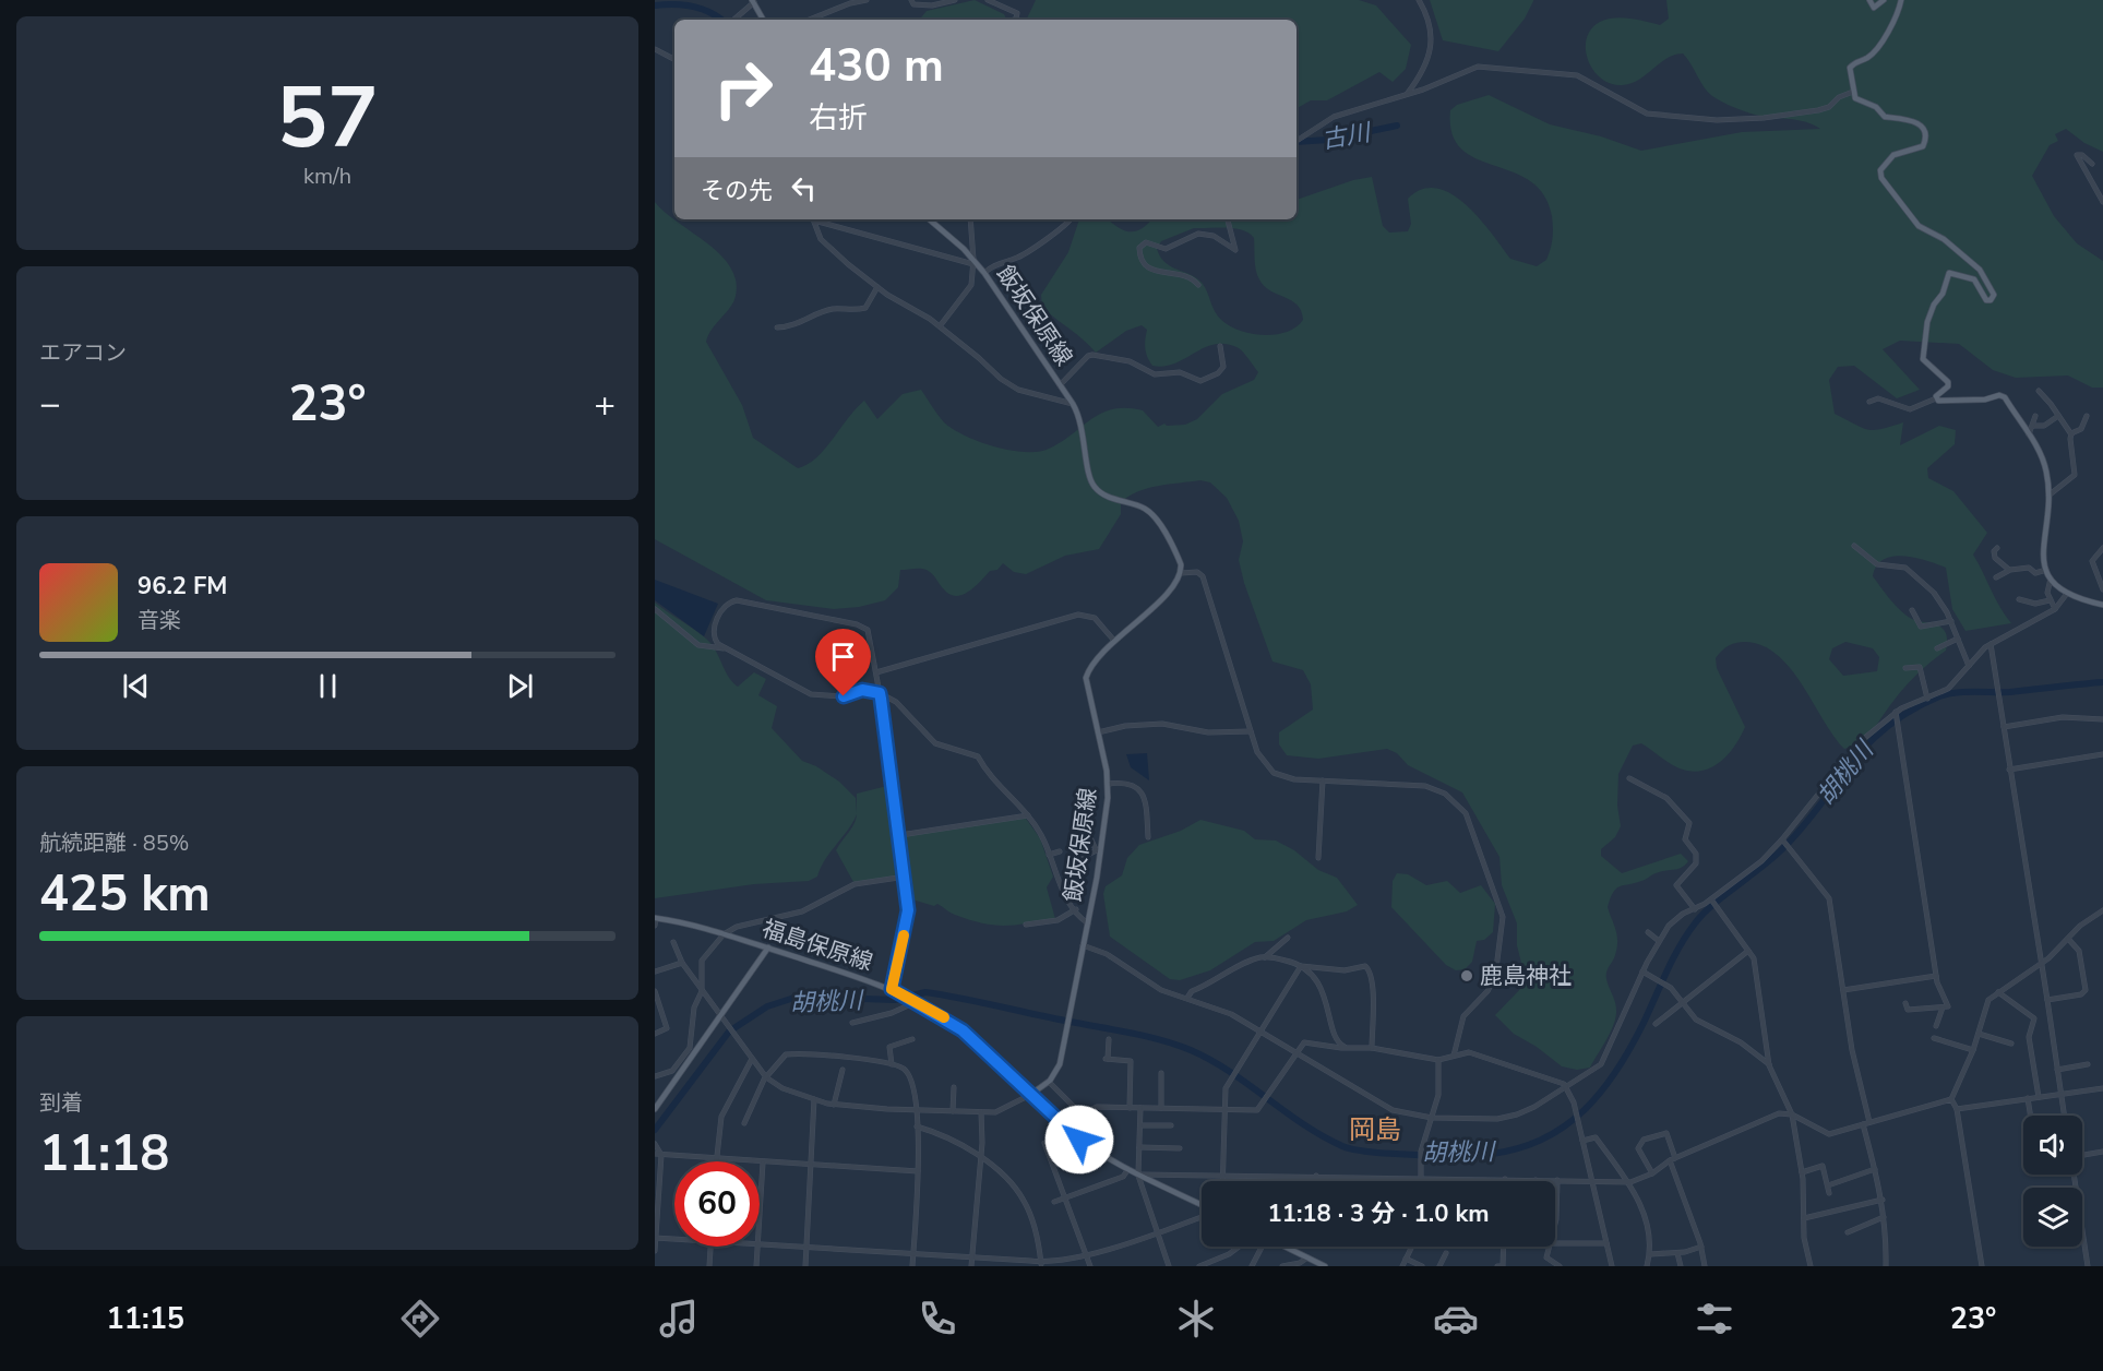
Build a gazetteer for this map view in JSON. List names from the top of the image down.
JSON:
{
  "streets": {
    "main road": ["飯坂保原線", "福島保原線"]
  },
  "crossings": [
    ["飯坂保原線", "福島保原線"]
  ],
  "districts": ["岡島"],
  "water": ["古川", "胡桃川"],
  "places": ["鹿島神社"],
  "page": {
    "tile": [
      ["57", "km/h"],
      "エアコン",
      ["航続距離 · 85%", "425 km"],
      ["到着", "11:18"]
    ],
    "turn": ["430 m", "右折"],
    "then": "その先",
    "heat": ["−", "23°", "+"],
    "song": ["96.2 FM", "音楽"],
    "limit": "60",
    "trip": "11:18 · 3 分 · 1.0 km",
    "tabs": ["11:15", "23°"]
  }
}
